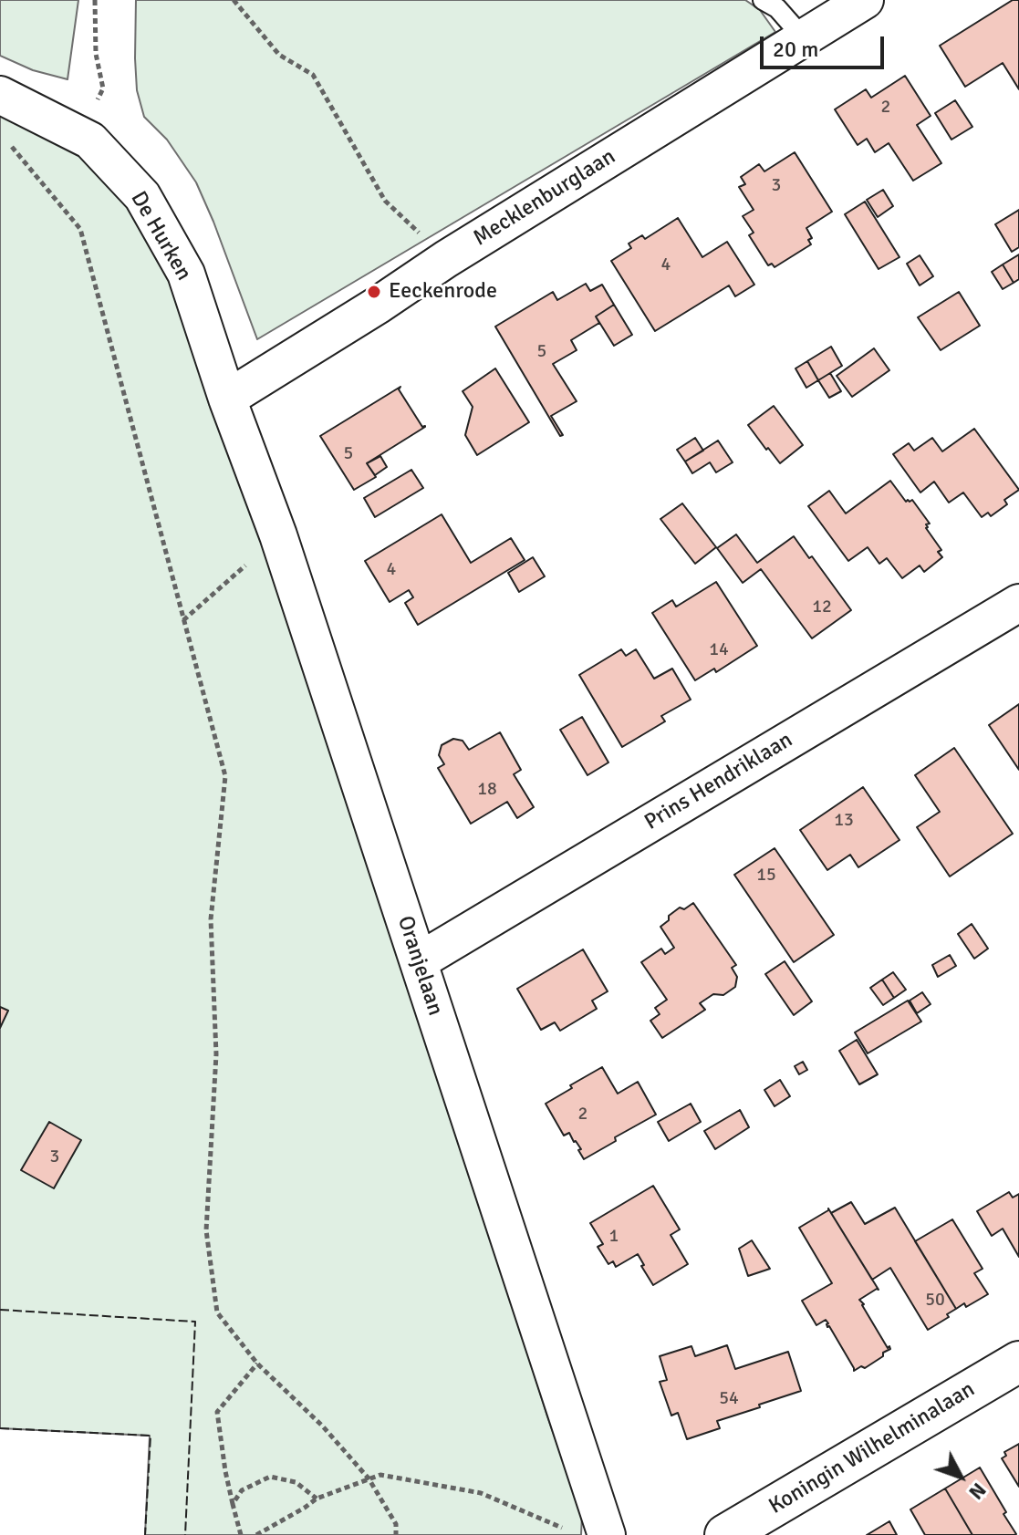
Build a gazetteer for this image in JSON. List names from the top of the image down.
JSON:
{
  "streets": {
    "street": [
      "Mecklenburglaan",
      "De Hurken",
      "Prins Hendriklaan",
      "Oranjelaan",
      "Koningin Wilhelminalaan"
    ]
  },
  "crossings": [
    ["Mecklenburglaan", "De Hurken"],
    ["Mecklenburglaan", "Oranjelaan"],
    ["De Hurken", "Oranjelaan"],
    ["Prins Hendriklaan", "Oranjelaan"]
  ],
  "places": ["Eeckenrode"],
  "house_numbers": [
    "2",
    "3",
    "4",
    "5",
    "5",
    "4",
    "12",
    "14",
    "18",
    "13",
    "15",
    "2",
    "3",
    "1",
    "50",
    "54"
  ],
  "scale_bar": "20 m",
  "north": "bottom right"
}
